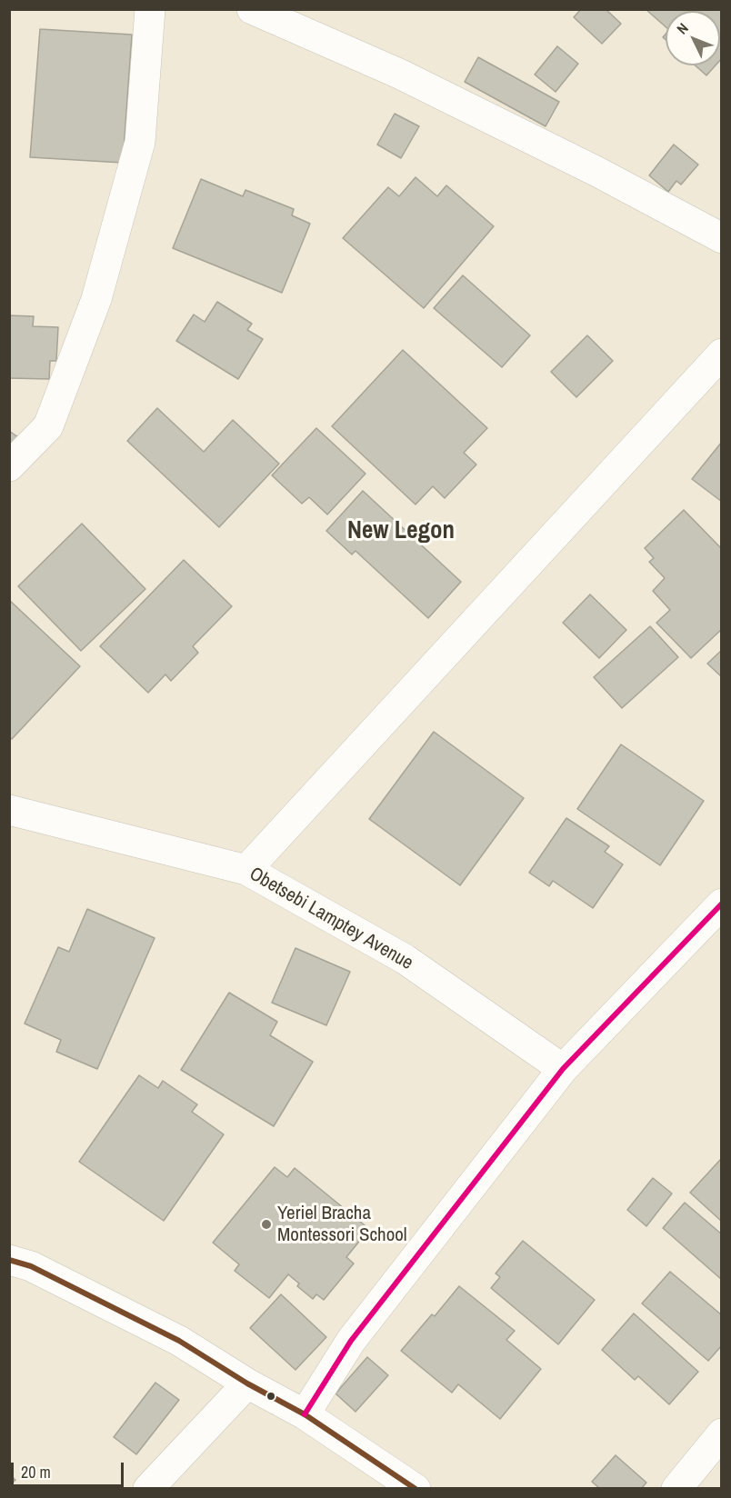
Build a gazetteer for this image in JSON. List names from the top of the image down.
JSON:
{
  "streets": {
    "street": ["Obetsebi Lamptey Avenue"]
  },
  "districts": ["New Legon"],
  "places": ["Yeriel Bracha Montessori School"],
  "scale_bar": "20 m",
  "north": "top left"
}
